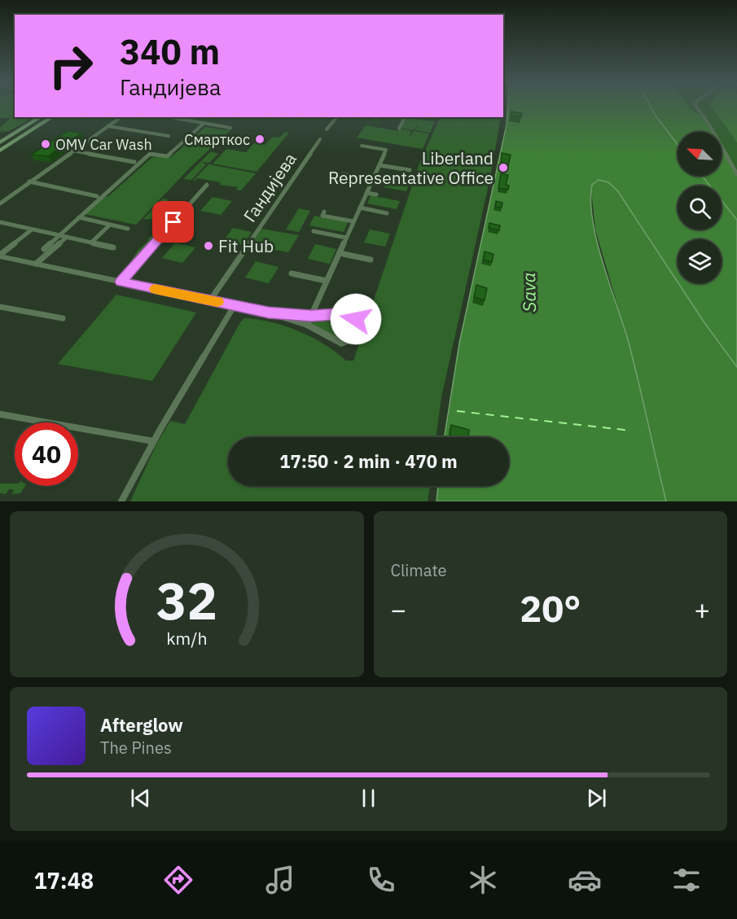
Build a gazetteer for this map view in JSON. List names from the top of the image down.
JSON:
{
  "streets": {
    "street": ["Гандијева"]
  },
  "water": ["Sava"],
  "places": [
    "Смарткос",
    "OMV Car Wash",
    "Liberland Representative Office",
    "Fit Hub"
  ],
  "north": "top left",
  "page": {
    "turn": ["340 m", "Гандијева"],
    "limit": "40",
    "trip": "17:50 · 2 min · 470 m",
    "tile": "Climate",
    "heat": ["−", "20°", "+"],
    "song": ["Afterglow", "The Pines"],
    "tabs": "17:48",
    "gauge": ["32", "km/h"]
  }
}
